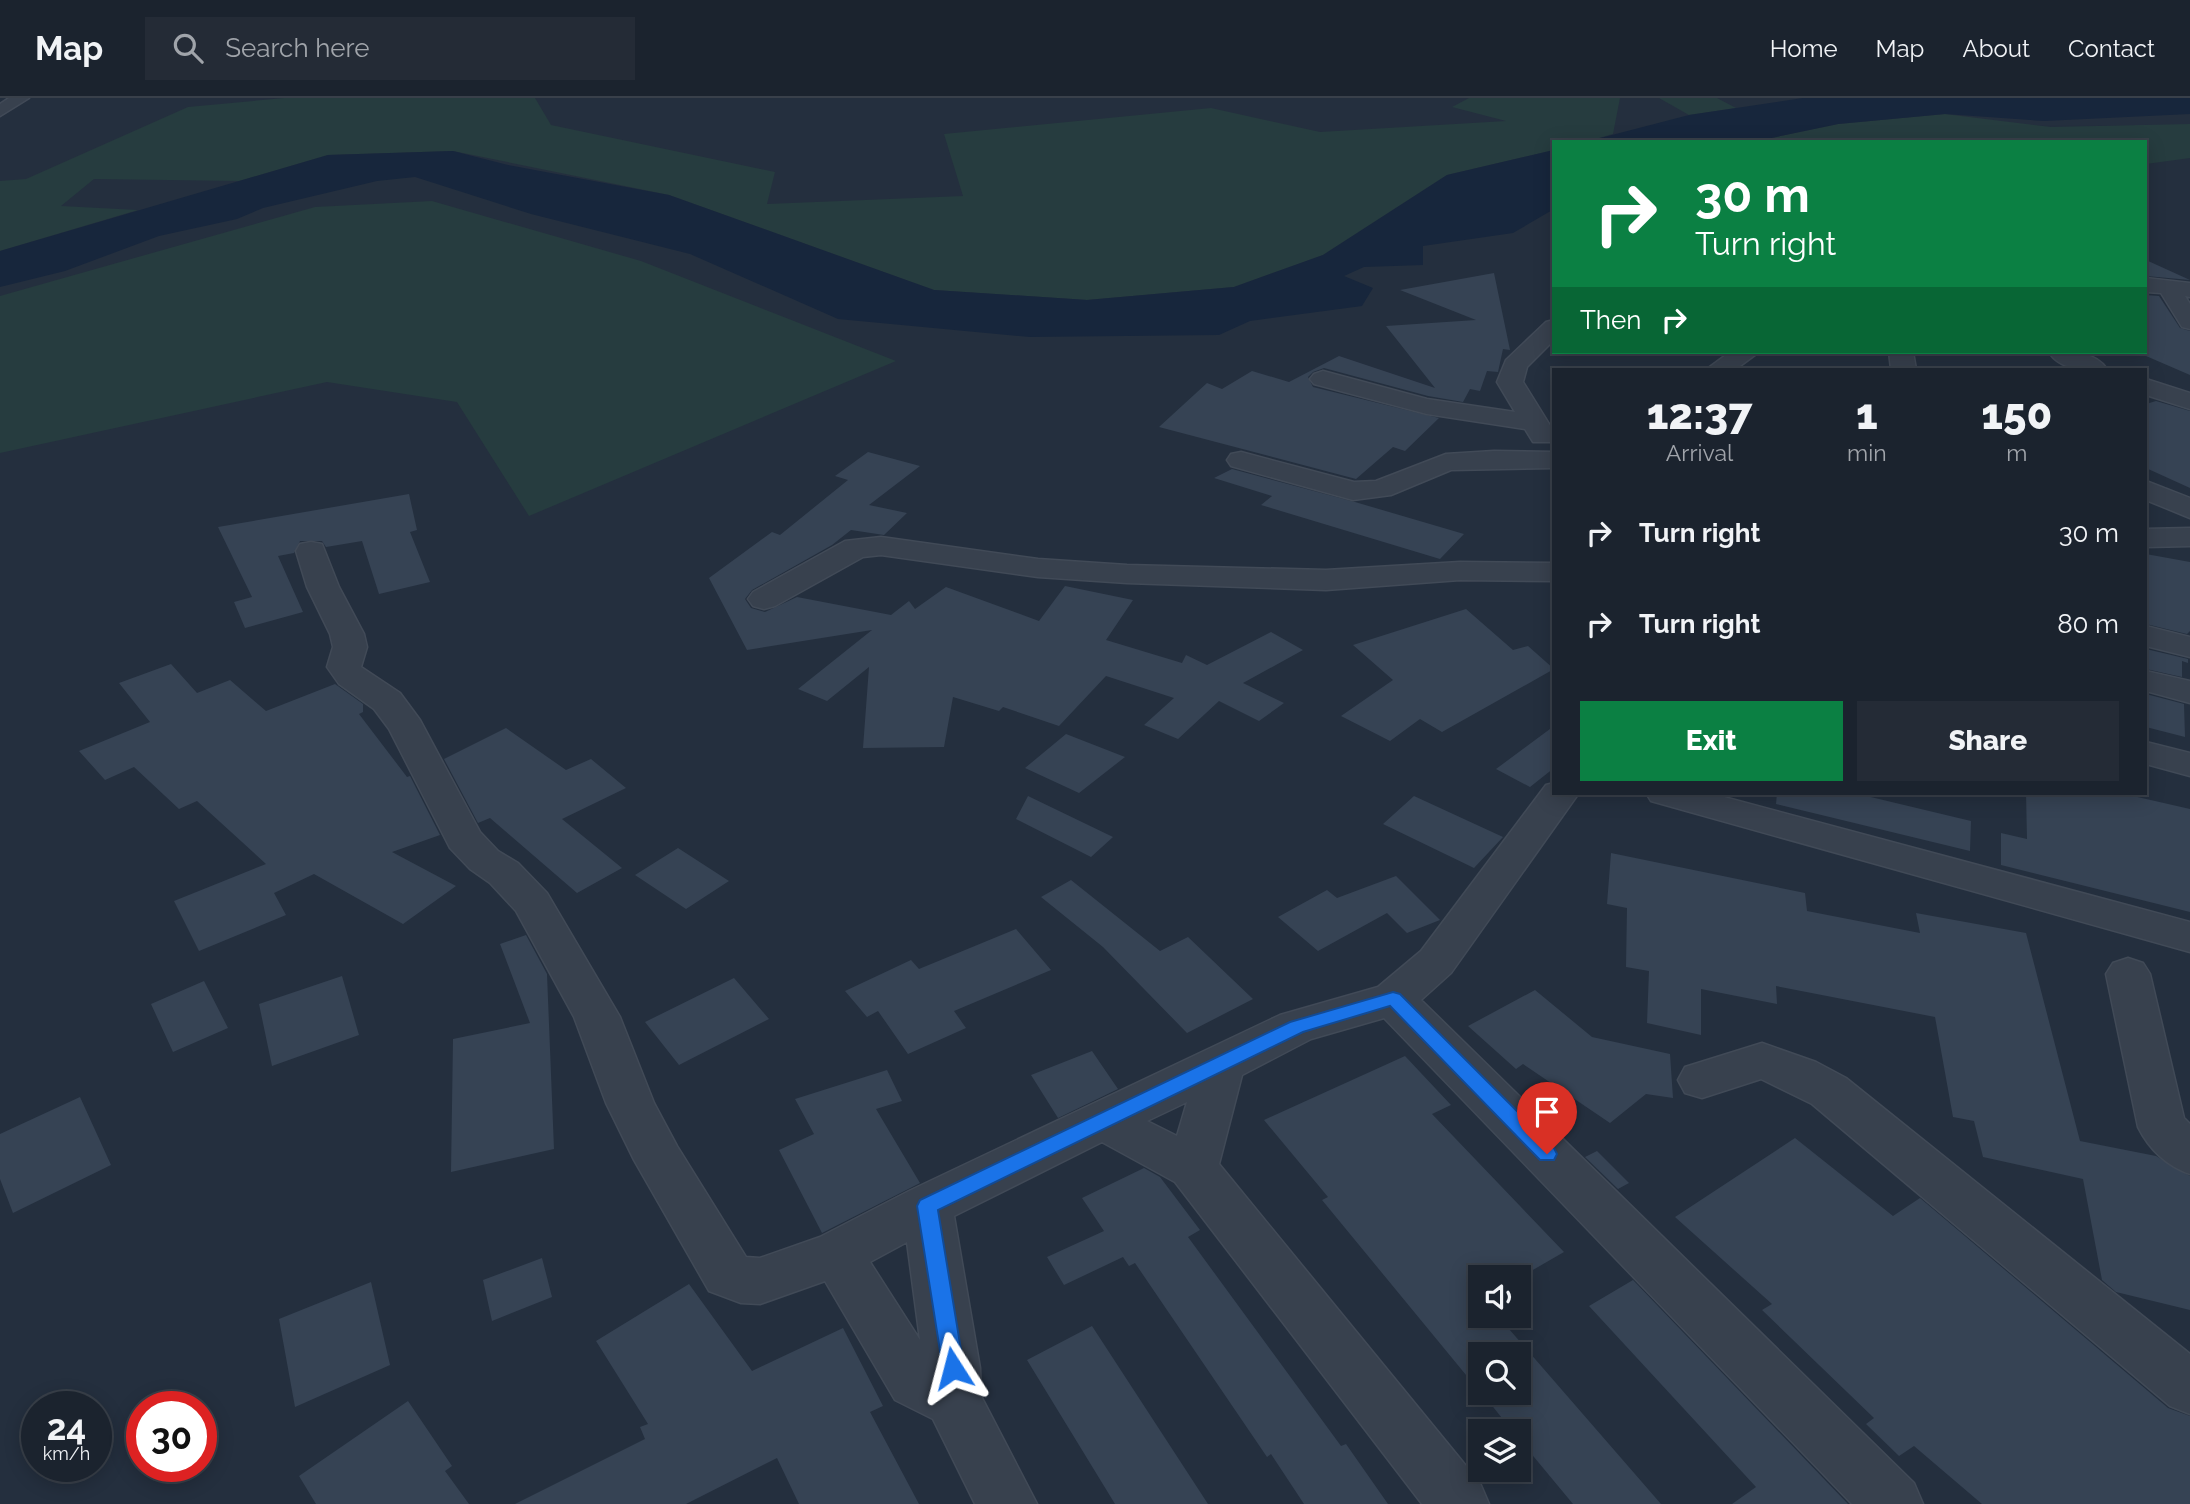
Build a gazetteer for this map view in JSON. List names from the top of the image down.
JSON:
{
  "page": {
    "header": "Map",
    "search": "Search here",
    "nav": [
      "Home",
      "Map",
      "About",
      "Contact"
    ],
    "turn": ["30 m", "Turn right"],
    "then": "Then",
    "eta": [
      "12:37",
      "Arrival",
      "1",
      "min",
      "150",
      "m"
    ],
    "list": [
      {
        "name": "Turn right",
        "value": "30 m"
      },
      {
        "name": "Turn right",
        "value": "80 m"
      }
    ],
    "buttons": ["Exit", "Share"],
    "speed": "24 km/h",
    "limit": "30"
  }
}
